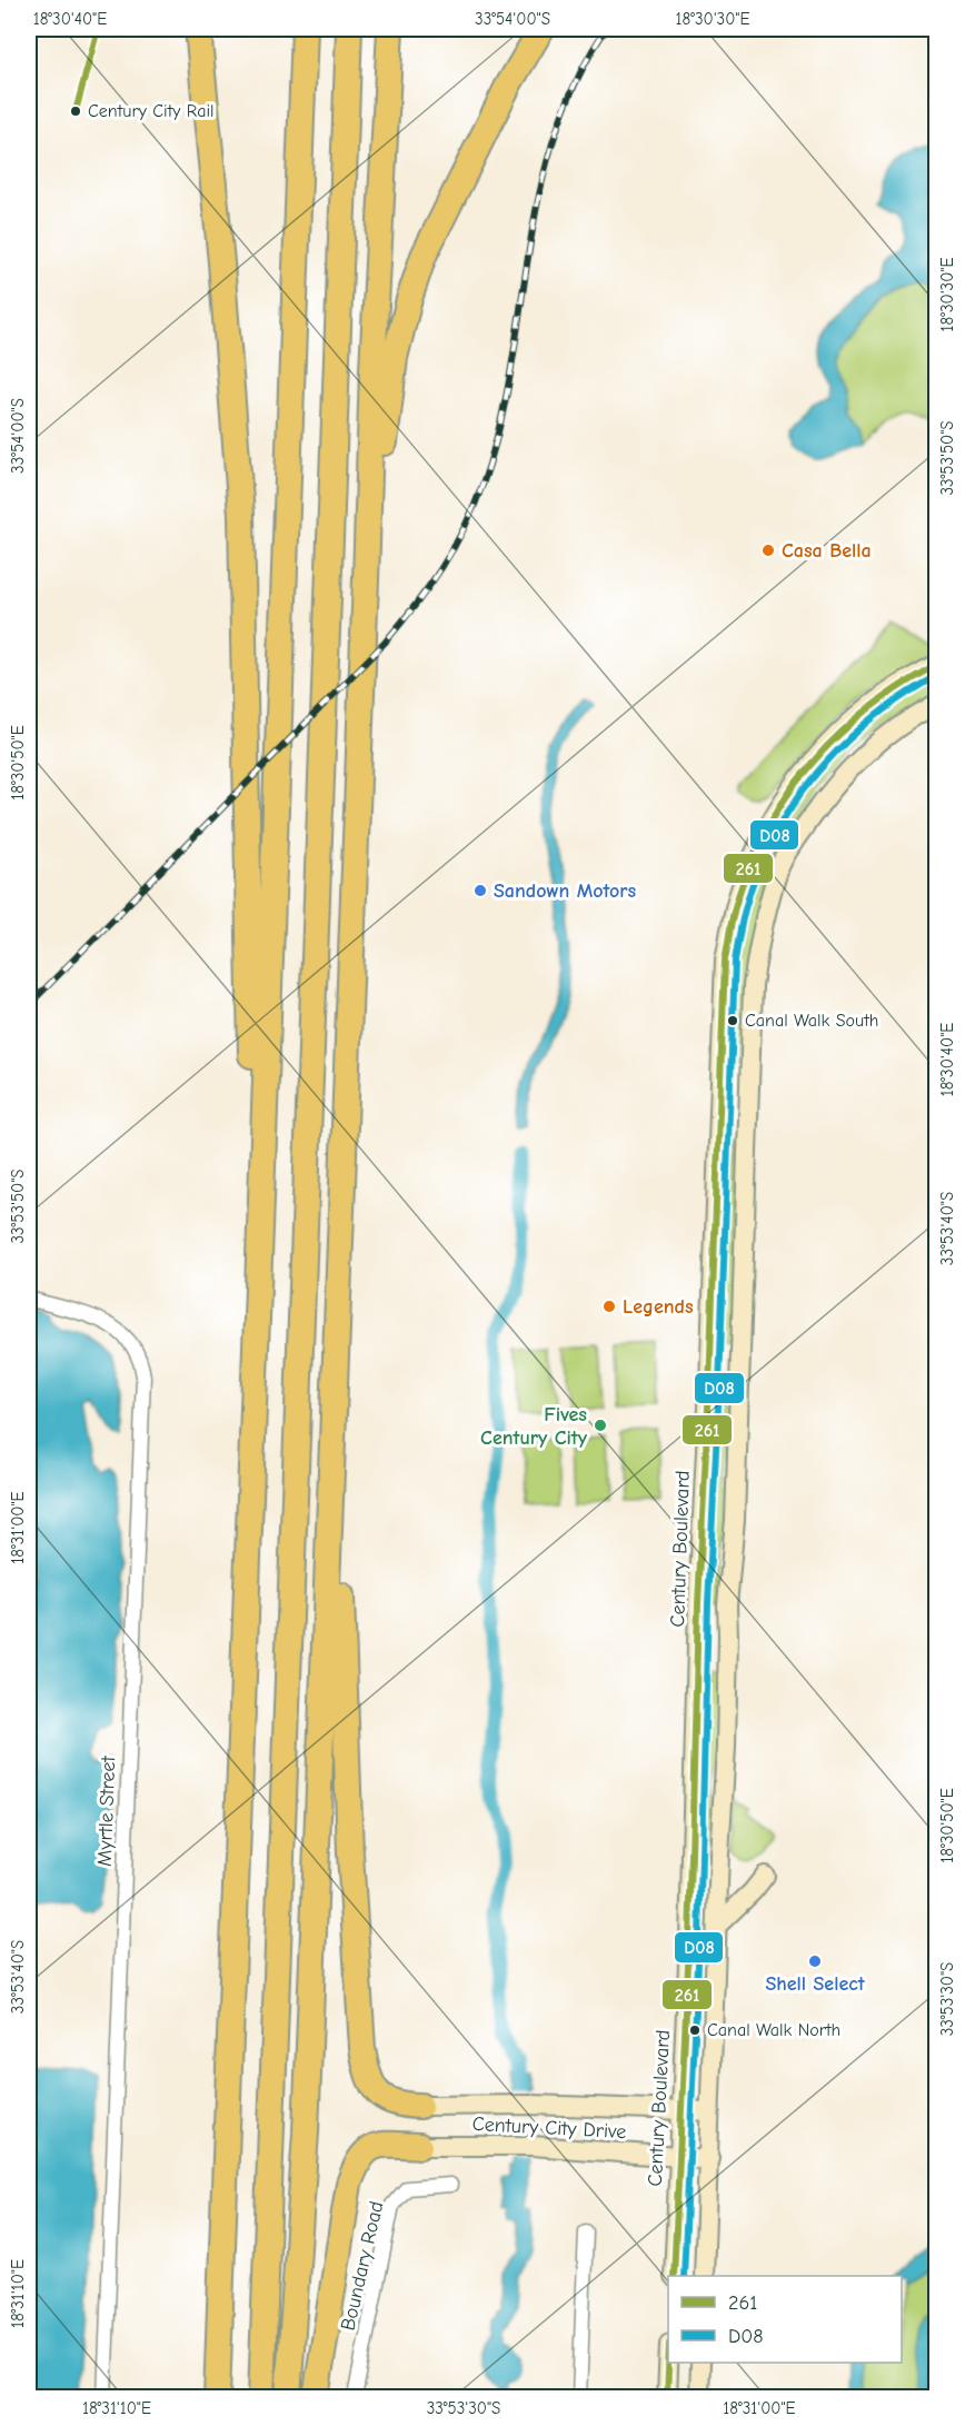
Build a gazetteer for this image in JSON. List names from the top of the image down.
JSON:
{
  "streets": {
    "main road": ["Century Boulevard", "Century City Drive"],
    "street": ["Myrtle Street", "Boundary Road"]
  },
  "crossings": [
    ["Century Boulevard", "Century City Drive"]
  ],
  "places": [
    "Century City Rail",
    "Casa Bella",
    "Sandown Motors",
    "Canal Walk South",
    "Legends",
    "Fives Century City",
    "Shell Select",
    "Canal Walk North"
  ],
  "lines": ["transit line 261", "transit line D08"],
  "legend": ["261", "D08"],
  "coordinates": [
    "18°30'40\"E",
    "33°54'00\"S",
    "18°30'30\"E",
    "33°53'50\"S",
    "18°30'50\"E",
    "33°53'40\"S",
    "18°31'00\"E",
    "33°53'30\"S",
    "18°31'10\"E"
  ]
}
